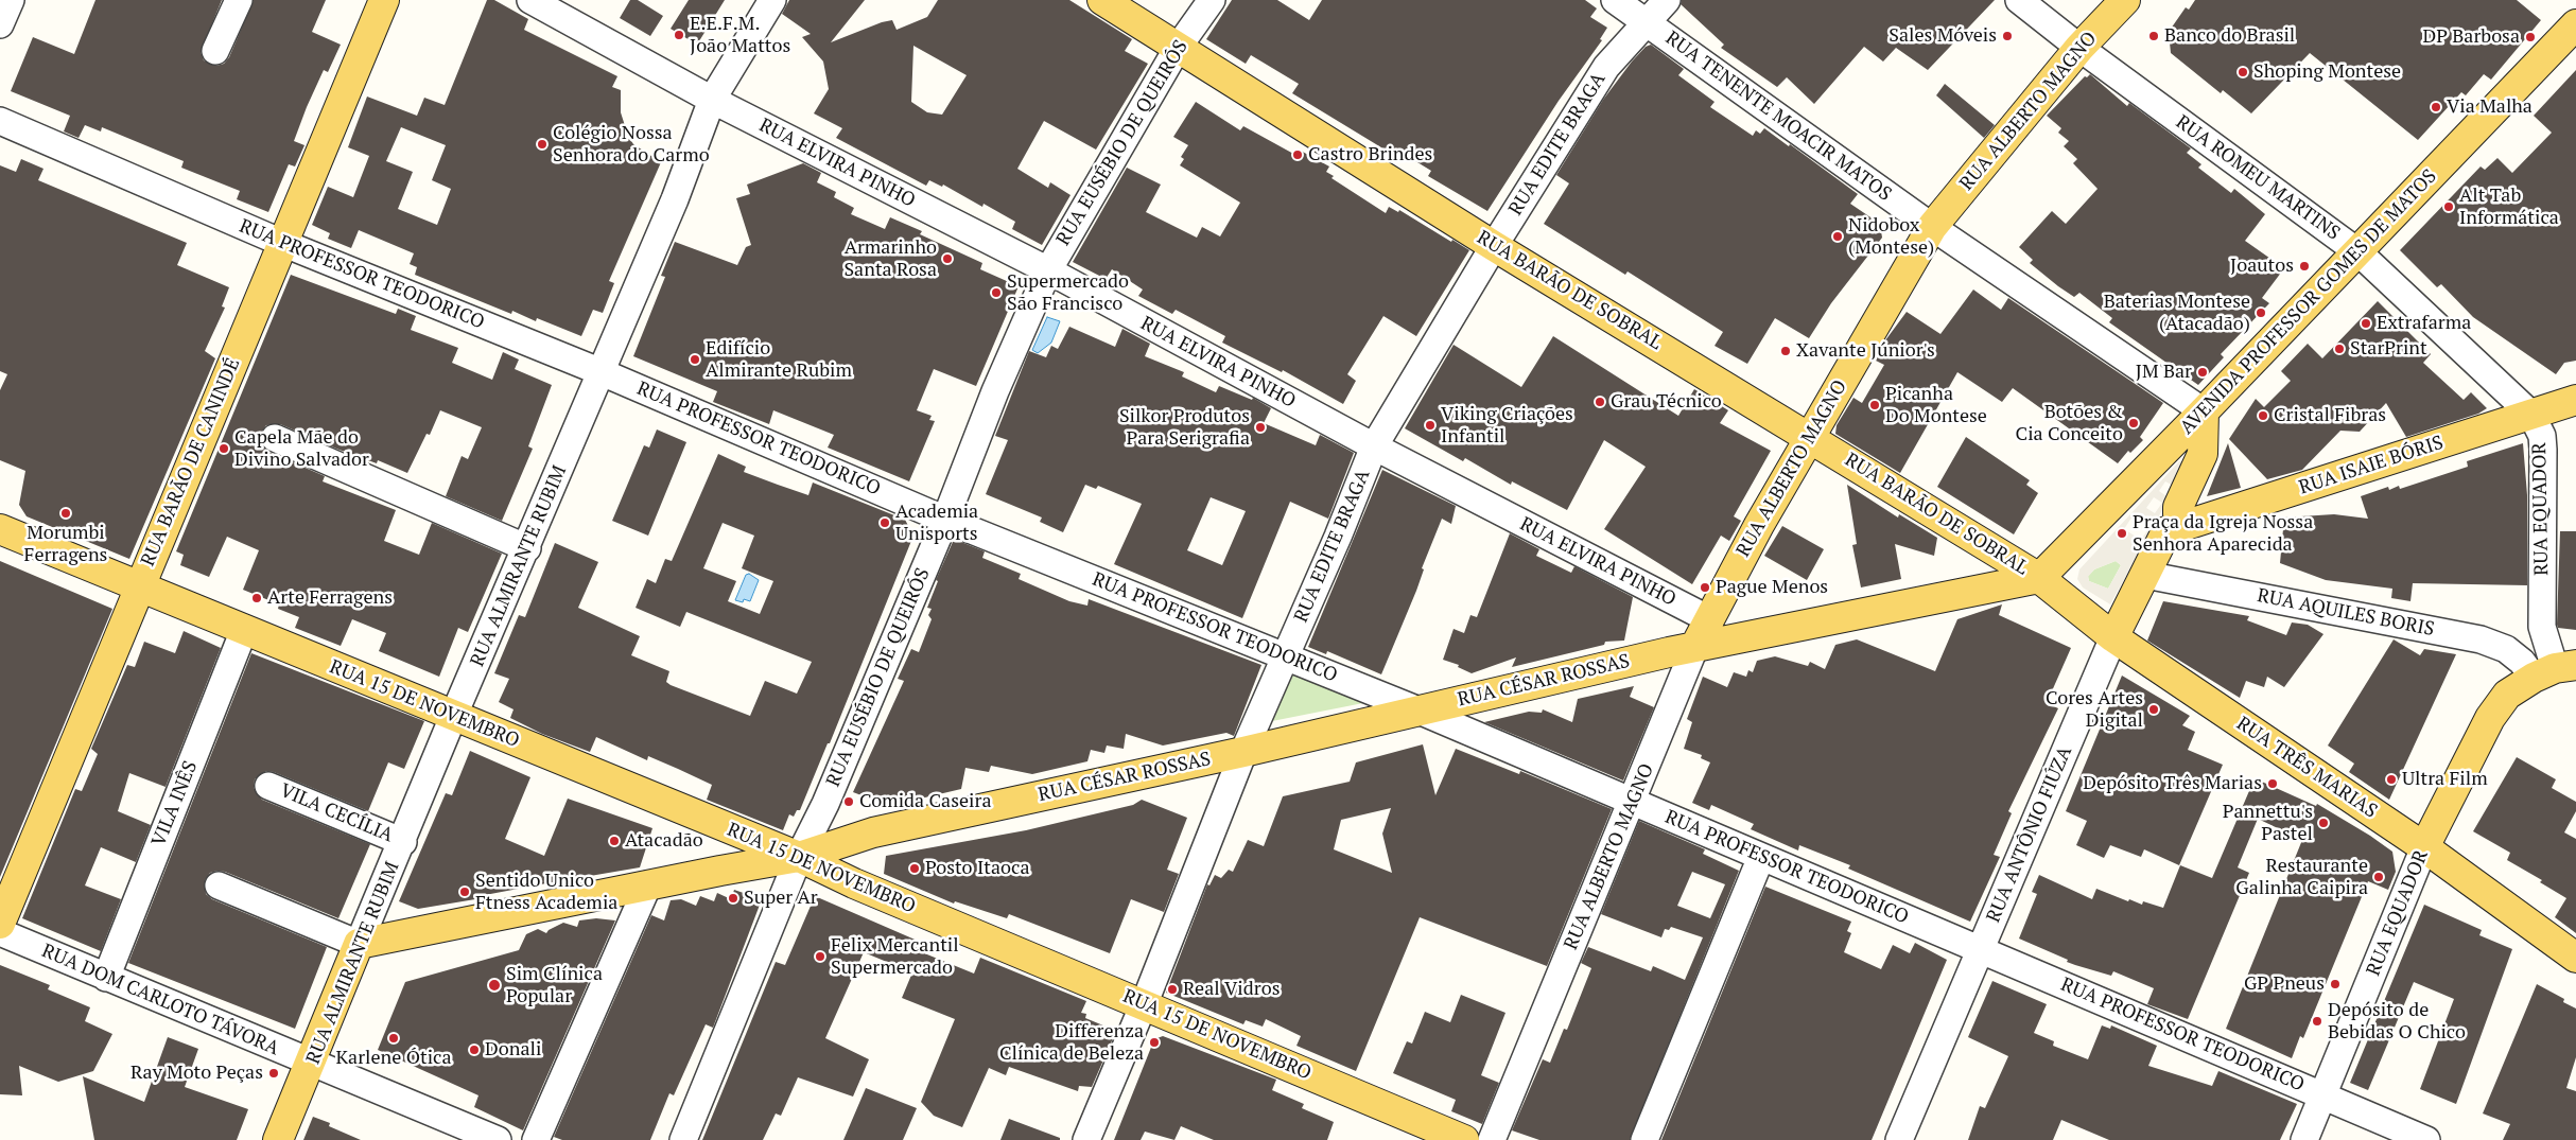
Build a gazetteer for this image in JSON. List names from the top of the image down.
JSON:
{
  "streets": {
    "main road": [
      "RUA ALBERTO MAGNO",
      "RUA BARÃO DE SOBRAL",
      "AVENIDA PROFESSOR GOMES DE MATOS",
      "RUA BARÃO DE CANINDÉ",
      "RUA ISAIE BÓRIS",
      "RUA EQUADOR",
      "RUA ALMIRANTE RUBIM",
      "RUA CÉSAR ROSSAS",
      "RUA 15 DE NOVEMBRO",
      "RUA TRÊS MARIAS",
      "RUA ANTÔNIO FIÚZA"
    ],
    "street": [
      "RUA TENENTE MOACIR MATOS",
      "RUA EUSÉBIO DE QUEIRÓS",
      "RUA EDITE BRAGA",
      "RUA ELVIRA PINHO",
      "RUA ROMEU MARTINS",
      "RUA PROFESSOR TEODORICO",
      "RUA AQUILES BORIS",
      "VILA INÊS",
      "VILA CECÍLIA",
      "RUA DOM CARLOTO TÁVORA"
    ]
  },
  "crossings": [
    ["RUA ALBERTO MAGNO", "RUA TENENTE MOACIR MATOS"],
    ["RUA ALBERTO MAGNO", "RUA ELVIRA PINHO"],
    ["RUA ALBERTO MAGNO", "RUA ROMEU MARTINS"],
    ["RUA ALBERTO MAGNO", "RUA PROFESSOR TEODORICO"],
    ["RUA ALBERTO MAGNO", "RUA BARÃO DE SOBRAL"],
    ["RUA ALBERTO MAGNO", "RUA CÉSAR ROSSAS"],
    ["RUA TENENTE MOACIR MATOS", "RUA EDITE BRAGA"],
    ["RUA TENENTE MOACIR MATOS", "AVENIDA PROFESSOR GOMES DE MATOS"],
    ["RUA EUSÉBIO DE QUEIRÓS", "RUA ELVIRA PINHO"],
    ["RUA EUSÉBIO DE QUEIRÓS", "RUA PROFESSOR TEODORICO"],
    ["RUA EUSÉBIO DE QUEIRÓS", "RUA BARÃO DE SOBRAL"],
    ["RUA EUSÉBIO DE QUEIRÓS", "RUA CÉSAR ROSSAS"],
    ["RUA EUSÉBIO DE QUEIRÓS", "RUA 15 DE NOVEMBRO"],
    ["RUA EDITE BRAGA", "RUA ELVIRA PINHO"],
    ["RUA EDITE BRAGA", "RUA PROFESSOR TEODORICO"],
    ["RUA EDITE BRAGA", "RUA BARÃO DE SOBRAL"],
    ["RUA EDITE BRAGA", "RUA CÉSAR ROSSAS"],
    ["RUA EDITE BRAGA", "RUA 15 DE NOVEMBRO"],
    ["RUA ELVIRA PINHO", "RUA ALMIRANTE RUBIM"],
    ["RUA ROMEU MARTINS", "AVENIDA PROFESSOR GOMES DE MATOS"],
    ["RUA ROMEU MARTINS", "RUA ISAIE BÓRIS"],
    ["RUA ROMEU MARTINS", "RUA EQUADOR"],
    ["RUA PROFESSOR TEODORICO", "RUA BARÃO DE CANINDÉ"],
    ["RUA PROFESSOR TEODORICO", "RUA EQUADOR"],
    ["RUA PROFESSOR TEODORICO", "RUA ALMIRANTE RUBIM"],
    ["RUA PROFESSOR TEODORICO", "RUA CÉSAR ROSSAS"],
    ["RUA PROFESSOR TEODORICO", "RUA ANTÔNIO FIÚZA"],
    ["RUA BARÃO DE SOBRAL", "AVENIDA PROFESSOR GOMES DE MATOS"],
    ["RUA BARÃO DE SOBRAL", "RUA CÉSAR ROSSAS"],
    ["RUA BARÃO DE SOBRAL", "RUA TRÊS MARIAS"],
    ["AVENIDA PROFESSOR GOMES DE MATOS", "RUA CÉSAR ROSSAS"],
    ["AVENIDA PROFESSOR GOMES DE MATOS", "RUA TRÊS MARIAS"],
    ["RUA BARÃO DE CANINDÉ", "RUA 15 DE NOVEMBRO"],
    ["RUA ISAIE BÓRIS", "RUA EQUADOR"],
    ["RUA ISAIE BÓRIS", "RUA ANTÔNIO FIÚZA"],
    ["RUA EQUADOR", "RUA AQUILES BORIS"],
    ["RUA EQUADOR", "RUA TRÊS MARIAS"],
    ["RUA ALMIRANTE RUBIM", "RUA CÉSAR ROSSAS"],
    ["RUA ALMIRANTE RUBIM", "RUA 15 DE NOVEMBRO"],
    ["RUA ALMIRANTE RUBIM", "VILA CECÍLIA"],
    ["RUA ALMIRANTE RUBIM", "RUA DOM CARLOTO TÁVORA"],
    ["RUA AQUILES BORIS", "RUA ANTÔNIO FIÚZA"],
    ["RUA CÉSAR ROSSAS", "RUA 15 DE NOVEMBRO"],
    ["RUA CÉSAR ROSSAS", "RUA TRÊS MARIAS"],
    ["RUA 15 DE NOVEMBRO", "VILA INÊS"],
    ["RUA TRÊS MARIAS", "RUA ANTÔNIO FIÚZA"],
    ["VILA INÊS", "RUA DOM CARLOTO TÁVORA"]
  ],
  "places": [
    "E.E.F.M. João Mattos",
    "Sales Móveis",
    "Banco do Brasil",
    "DP Barbosa",
    "Shoping Montese",
    "Via Malha",
    "Colégio Nossa Senhora do Carmo",
    "Castro Brindes",
    "Alt Tab Informática",
    "Nidobox (Montese)",
    "Armarinho Santa Rosa",
    "Joautos",
    "Supermercado São Francisco",
    "Baterias Montese (Atacadão)",
    "Extrafarma",
    "StarPrint",
    "Xavante Júnior's",
    "Edifício Almirante Rubim",
    "JM Bar",
    "Grau Técnico",
    "Picanha Do Montese",
    "Cristal Fibras",
    "Botões & Cia Conceito",
    "Viking Criações Infantil",
    "Silkor Produtos Para Serigrafia",
    "Capela Mãe do Divino Salvador",
    "Morumbi Ferragens",
    "Academia Unisports",
    "Praça da Igreja Nossa Senhora Aparecida",
    "Pague Menos",
    "Arte Ferragens",
    "Cores Artes Digital",
    "Ultra Film",
    "Depósito Três Marias",
    "Comida Caseira",
    "Pannettu's Pastel",
    "Atacadão",
    "Posto Itaoca",
    "Restaurante Galinha Caipira",
    "Sentido Unico Ftness Academia",
    "Super Ar",
    "Felix Mercantil Supermercado",
    "GP Pneus",
    "Sim Clínica Popular",
    "Real Vidros",
    "Depósito de Bebidas O Chico",
    "Karlene Ótica",
    "Differenza Clínica de Beleza",
    "Donali",
    "Ray Moto Peças"
  ]
}
